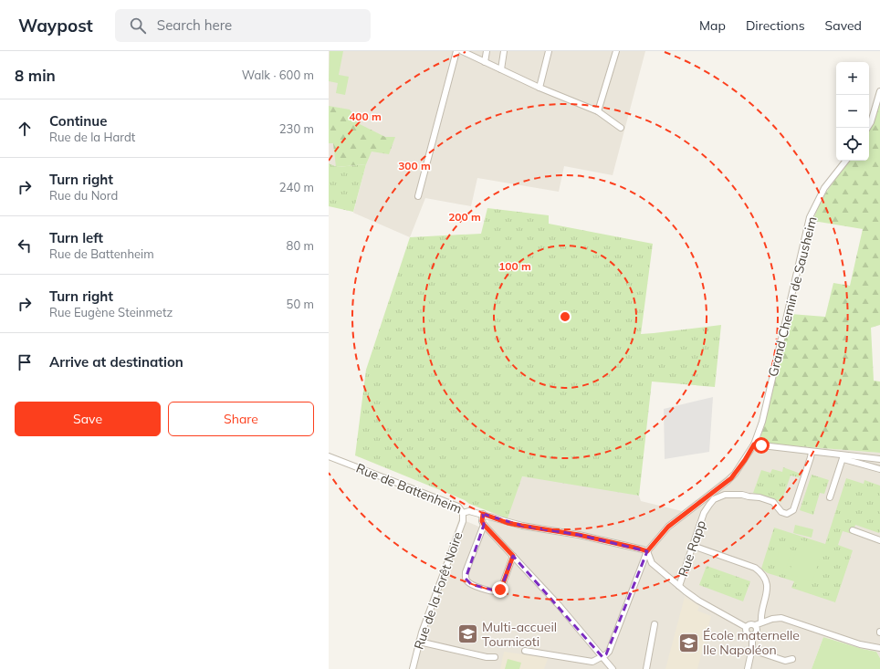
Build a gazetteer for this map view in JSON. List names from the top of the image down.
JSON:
{
  "streets": {
    "street": [
      "Grand Chemin de Sausheim",
      "Rue de Battenheim",
      "Rue Rapp",
      "Rue de la Forêt Noire"
    ]
  },
  "crossings": [
    ["Grand Chemin de Sausheim", "Rue de Battenheim"],
    ["Rue de Battenheim", "Rue de la Forêt Noire"]
  ],
  "places": {
    "school or university": ["Multi-accueil Tournicoti", "École maternelle Ile Napoléon"]
  },
  "page": {
    "header": "Waypost",
    "search": "Search here",
    "nav": ["Map", "Directions", "Saved"],
    "heading": ["8 min", "Walk · 600 m"],
    "map_buttons": ["+", "−"],
    "list": [
      ["Continue", "Rue de la Hardt", "230 m"],
      ["Turn right", "Rue du Nord", "240 m"],
      ["Turn left", "Rue de Battenheim", "80 m"],
      ["Turn right", "Rue Eugène Steinmetz", "50 m"],
      "Arrive at destination"
    ],
    "buttons": ["Save", "Share"]
  },
  "rings": [
    "400 m",
    "300 m",
    "200 m",
    "100 m"
  ]
}
